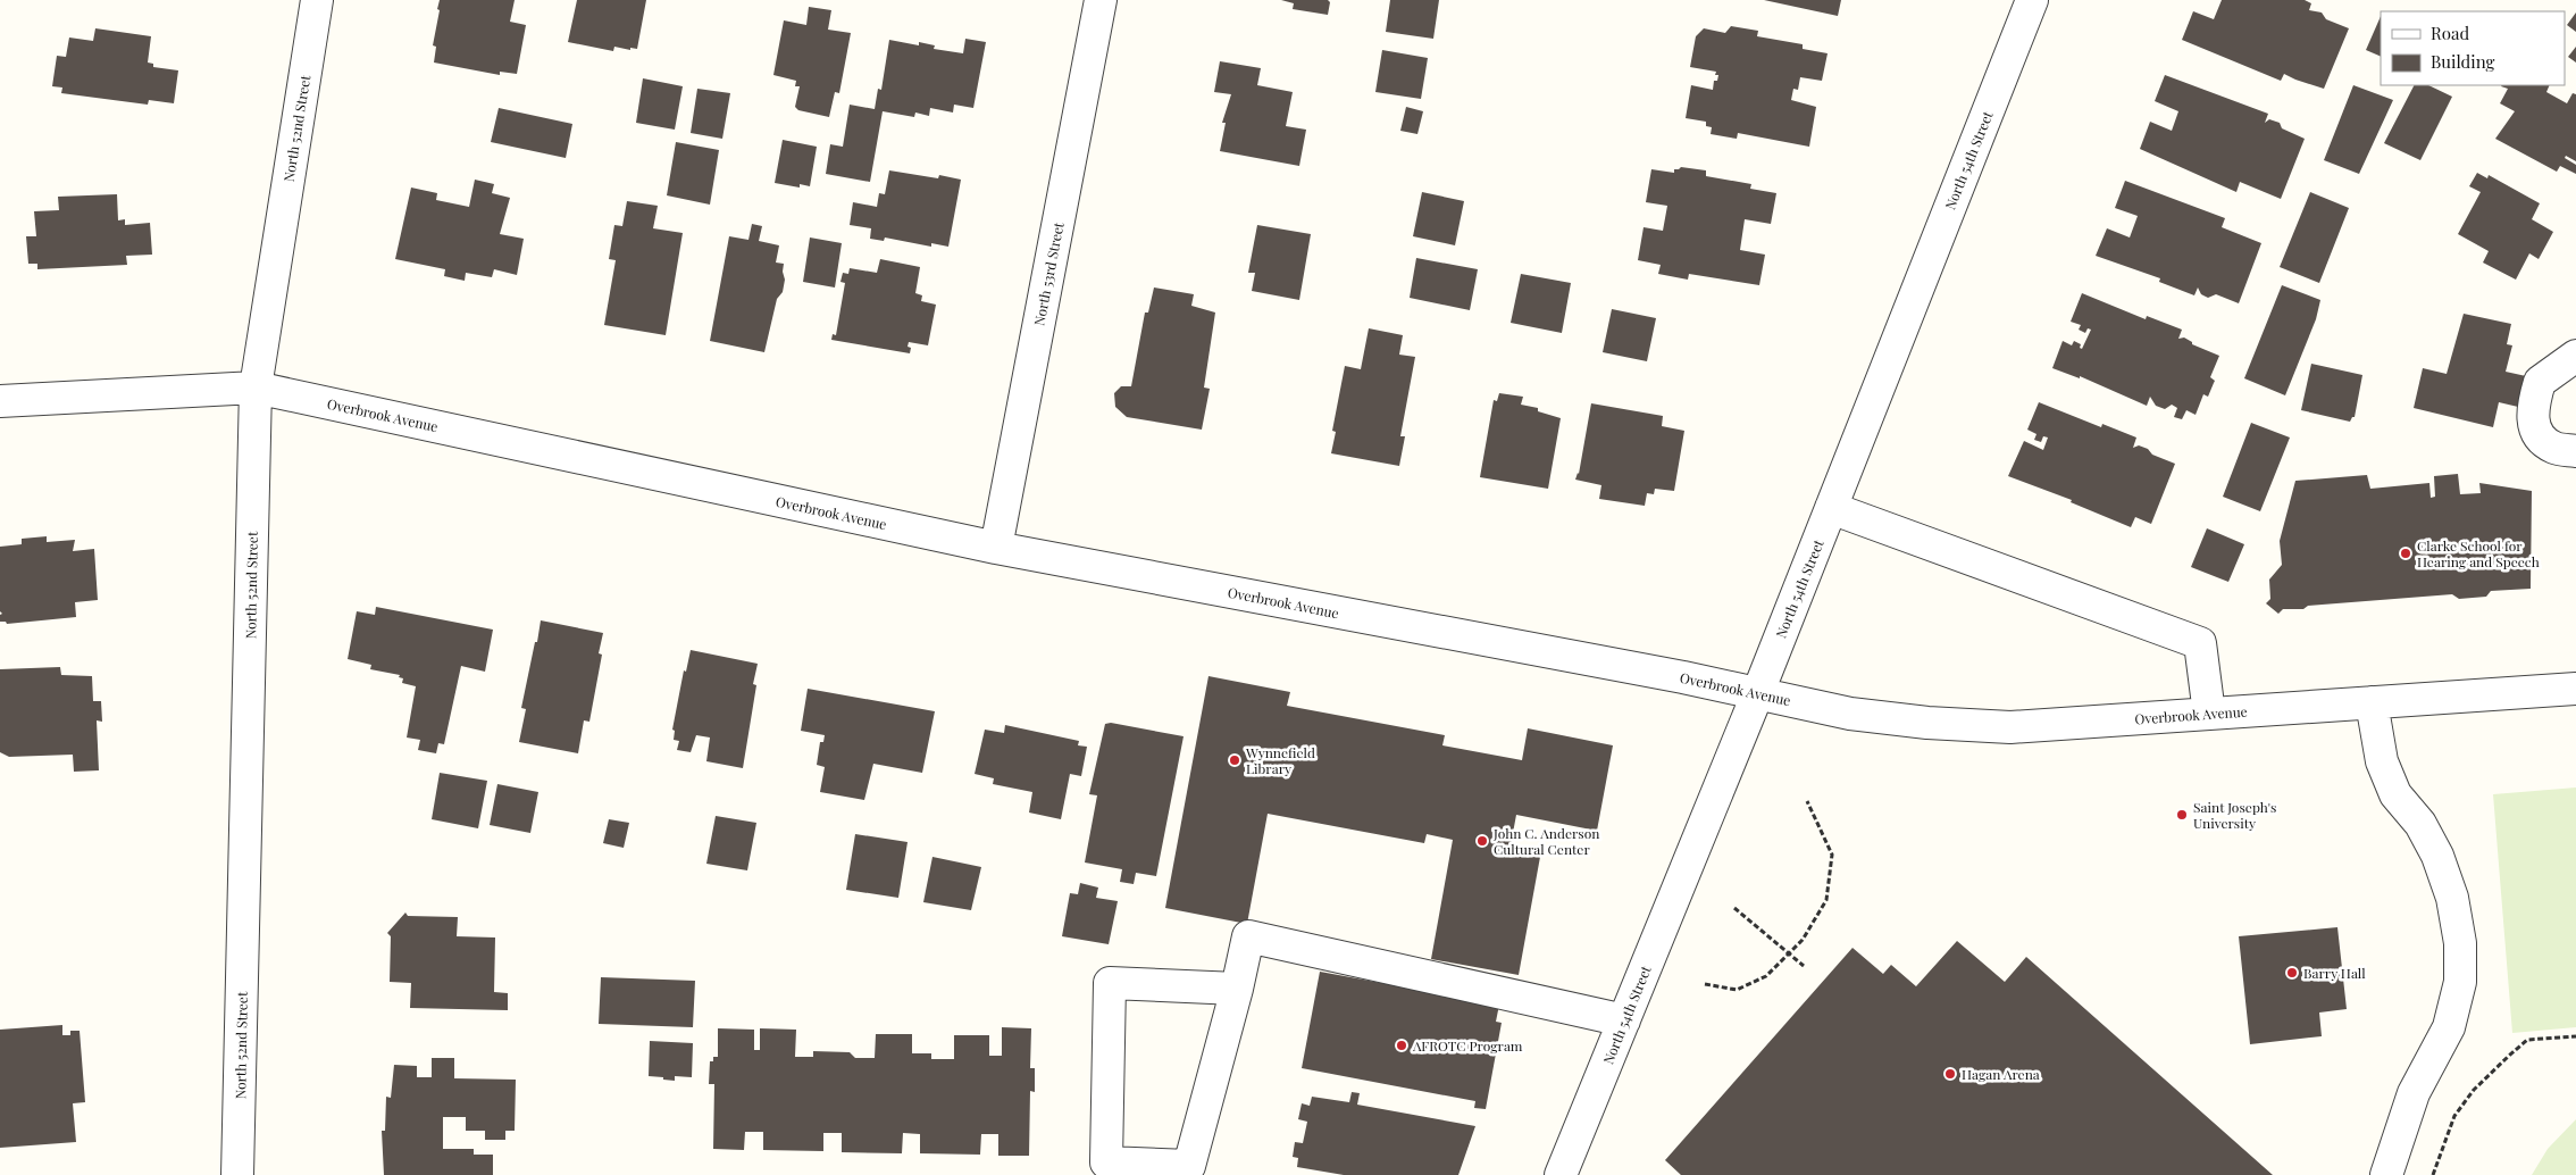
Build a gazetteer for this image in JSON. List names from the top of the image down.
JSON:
{
  "streets": {
    "street": [
      "North 52nd Street",
      "North 54th Street",
      "North 53rd Street",
      "Overbrook Avenue"
    ]
  },
  "crossings": [
    ["North 52nd Street", "Overbrook Avenue"],
    ["North 54th Street", "Overbrook Avenue"],
    ["North 53rd Street", "Overbrook Avenue"]
  ],
  "places": [
    "Clarke School for Hearing and Speech",
    "Wynnefield Library",
    "Saint Joseph's University",
    "John C. Anderson Cultural Center",
    "Barry Hall",
    "AFROTC Program",
    "Hagan Arena"
  ],
  "legend": ["Road", "Building"]
}
